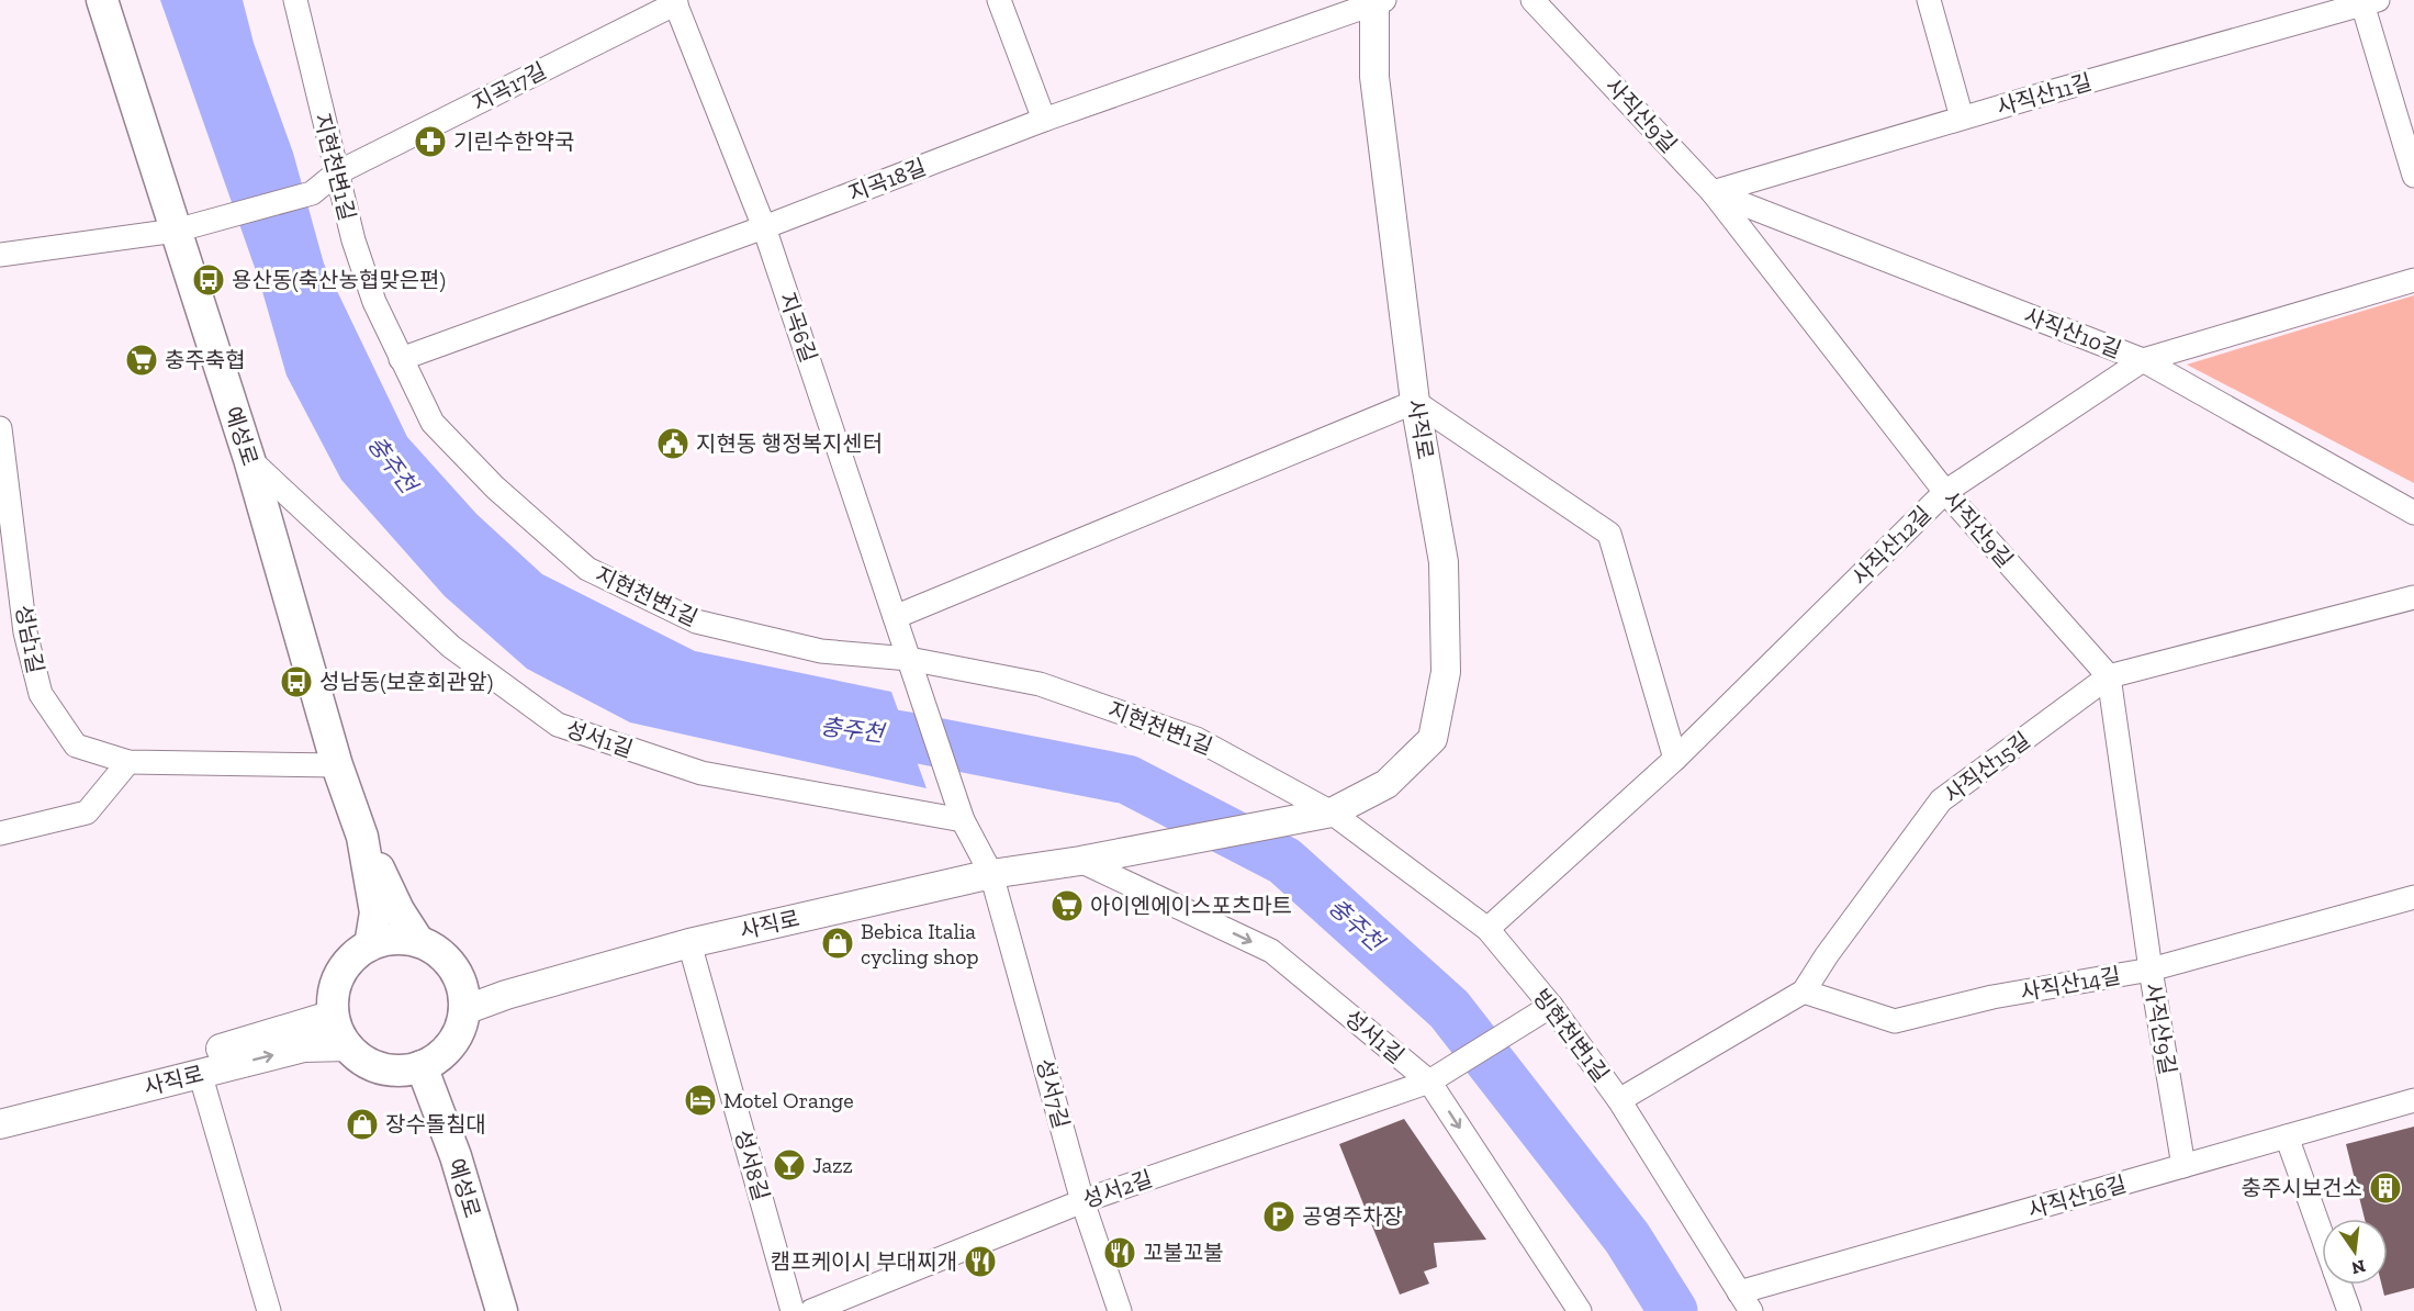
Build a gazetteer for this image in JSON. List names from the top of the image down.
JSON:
{
  "streets": {
    "main road": ["예성로"],
    "street": [
      "지곡17길",
      "사직산11길",
      "사직산9길",
      "지현천변1길",
      "지곡18길",
      "지곡6길",
      "사직산10길",
      "사직로",
      "사직산12길",
      "성남1길",
      "성서1길",
      "사직산15길",
      "사직산14길",
      "빙현천변1길",
      "성서7길",
      "성서8길",
      "성서2길",
      "사직산16길"
    ]
  },
  "crossings": [
    ["지곡17길", "지현천변1길"],
    ["지곡17길", "지곡6길"],
    ["지곡17길", "예성로"],
    ["사직산11길", "사직산9길"],
    ["사직산11길", "사직산10길"],
    ["사직산9길", "사직산10길"],
    ["사직산9길", "사직산12길"],
    ["사직산9길", "사직산15길"],
    ["사직산9길", "사직산14길"],
    ["사직산9길", "사직산16길"],
    ["지현천변1길", "지곡18길"],
    ["지현천변1길", "지곡6길"],
    ["지현천변1길", "사직로"],
    ["지현천변1길", "빙현천변1길"],
    ["지곡18길", "지곡6길"],
    ["지곡18길", "사직로"],
    ["지곡6길", "성서1길"],
    ["지곡6길", "성서7길"],
    ["사직산10길", "사직산12길"],
    ["사직로", "예성로"],
    ["사직로", "성서1길"],
    ["사직로", "빙현천변1길"],
    ["사직로", "성서7길"],
    ["사직로", "성서8길"],
    ["예성로", "성남1길"],
    ["예성로", "성서1길"],
    ["사직산12길", "빙현천변1길"],
    ["성서1길", "성서7길"],
    ["성서1길", "성서2길"],
    ["사직산15길", "사직산14길"],
    ["사직산15길", "빙현천변1길"],
    ["빙현천변1길", "성서2길"],
    ["빙현천변1길", "사직산16길"],
    ["성서7길", "성서2길"]
  ],
  "one_way": ["성서1길"],
  "water": ["충주천"],
  "places": {
    "pharmacy": ["기린수한약국"],
    "bus stop": ["용산동(축산농협맞은편)", "성남동(보훈회관앞)"],
    "supermarket": ["충주축협", "아이엔에이스포츠마트"],
    "public building": ["지현동 행정복지센터"],
    "shop": ["Bebica Italia cycling shop", "장수돌침대"],
    "hotel": ["Motel Orange"],
    "bar": ["Jazz"],
    "building": ["충주시보건소"],
    "parking": ["공영주차장"],
    "restaurant": ["꼬불꼬불", "캠프케이시 부대찌개"]
  },
  "north": "bottom"
}
